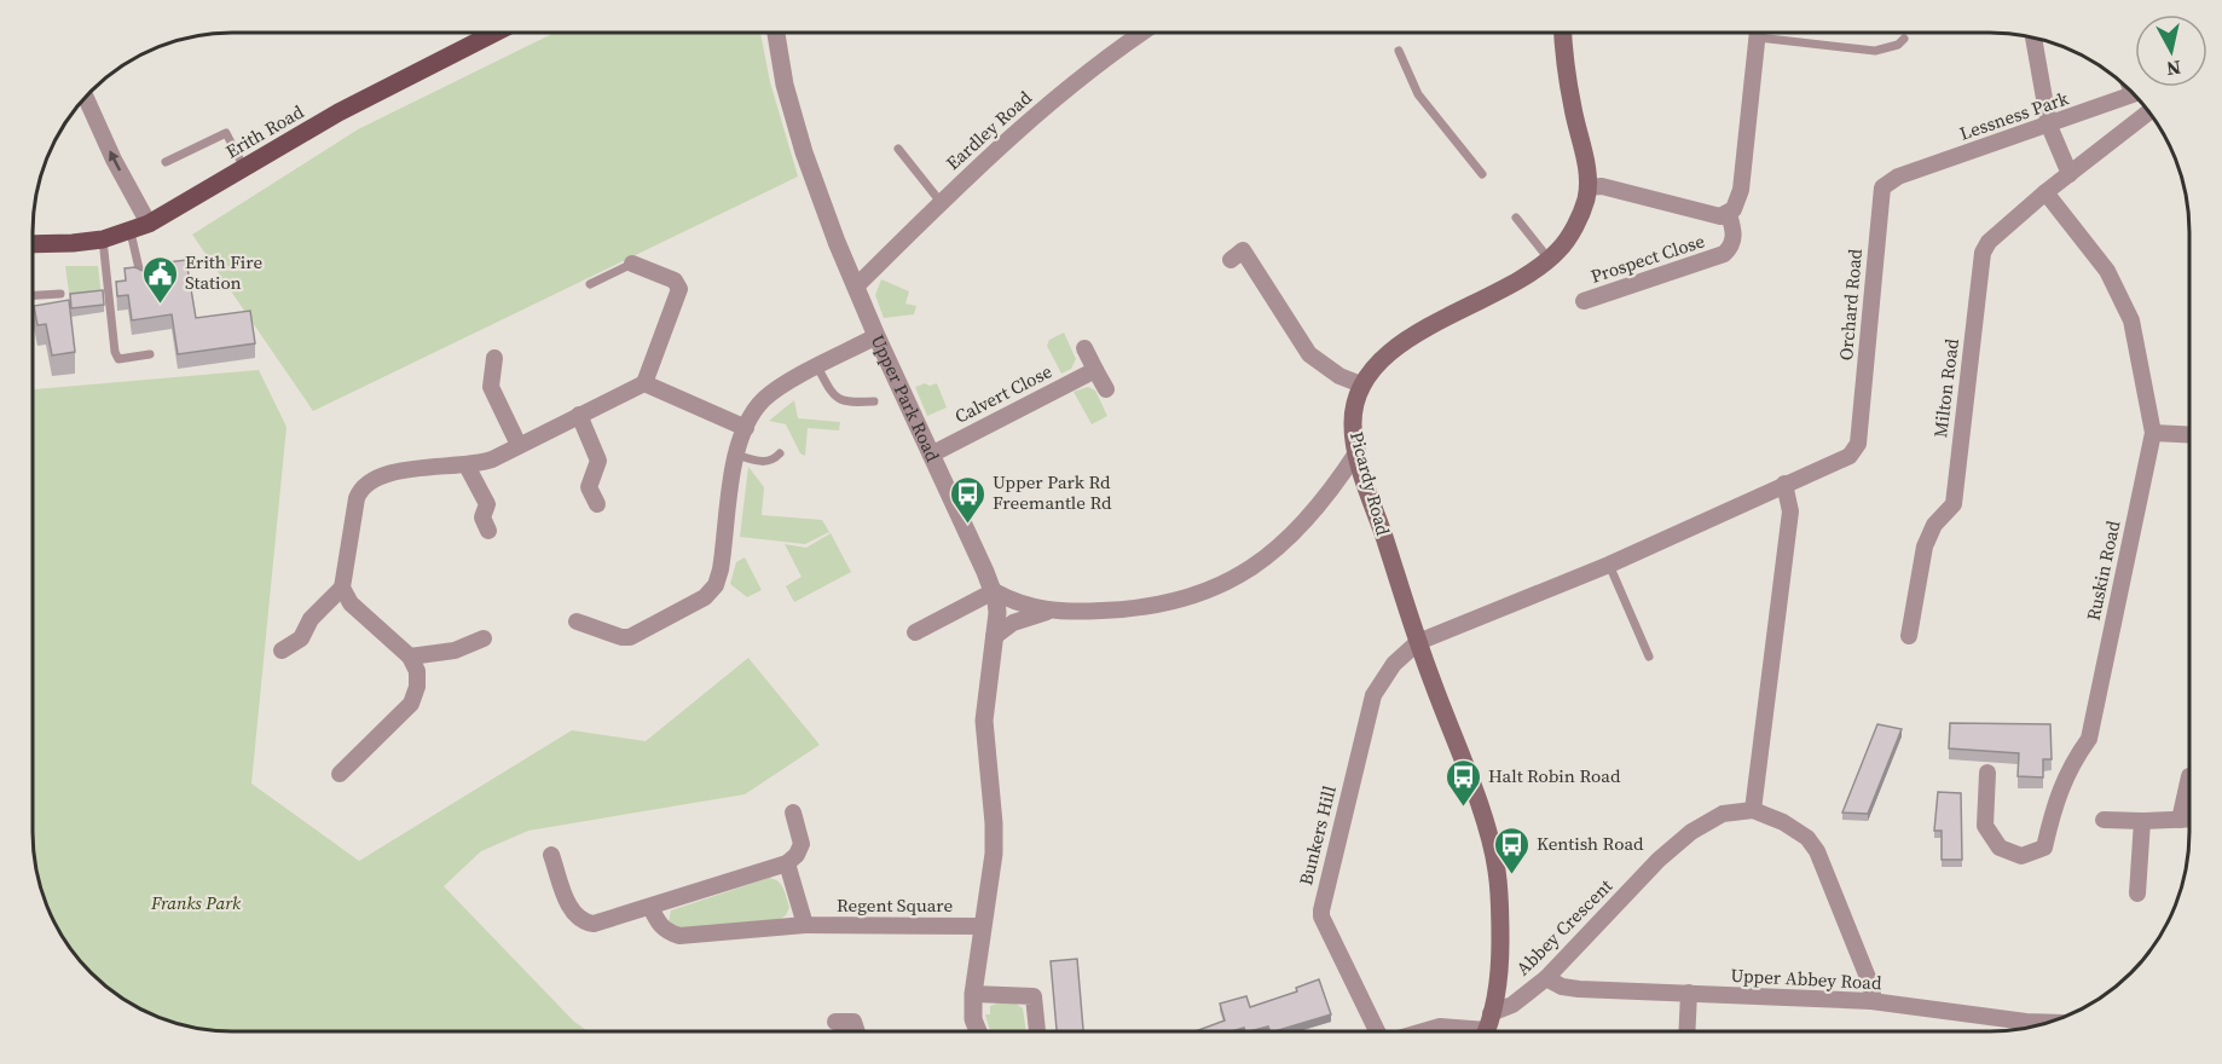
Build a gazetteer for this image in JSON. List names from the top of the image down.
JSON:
{
  "streets": {
    "main road": ["Erith Road", "Picardy Road"],
    "street": [
      "Lessness Park",
      "Eardley Road",
      "Prospect Close",
      "Orchard Road",
      "Milton Road",
      "Calvert Close",
      "Upper Park Road",
      "Ruskin Road",
      "Bunkers Hill",
      "Regent Square",
      "Abbey Crescent",
      "Upper Abbey Road"
    ]
  },
  "crossings": [
    ["Lessness Park", "Orchard Road"],
    ["Eardley Road", "Upper Park Road"],
    ["Milton Road", "Ruskin Road"],
    ["Calvert Close", "Upper Park Road"],
    ["Upper Park Road", "Regent Square"],
    ["Picardy Road", "Bunkers Hill"],
    ["Picardy Road", "Abbey Crescent"],
    ["Abbey Crescent", "Upper Abbey Road"]
  ],
  "parks": ["Franks Park"],
  "places": {
    "public building": ["Erith Fire Station"],
    "bus stop": ["Upper Park Rd Freemantle Rd", "Halt Robin Road", "Kentish Road"]
  },
  "north": "bottom"
}
